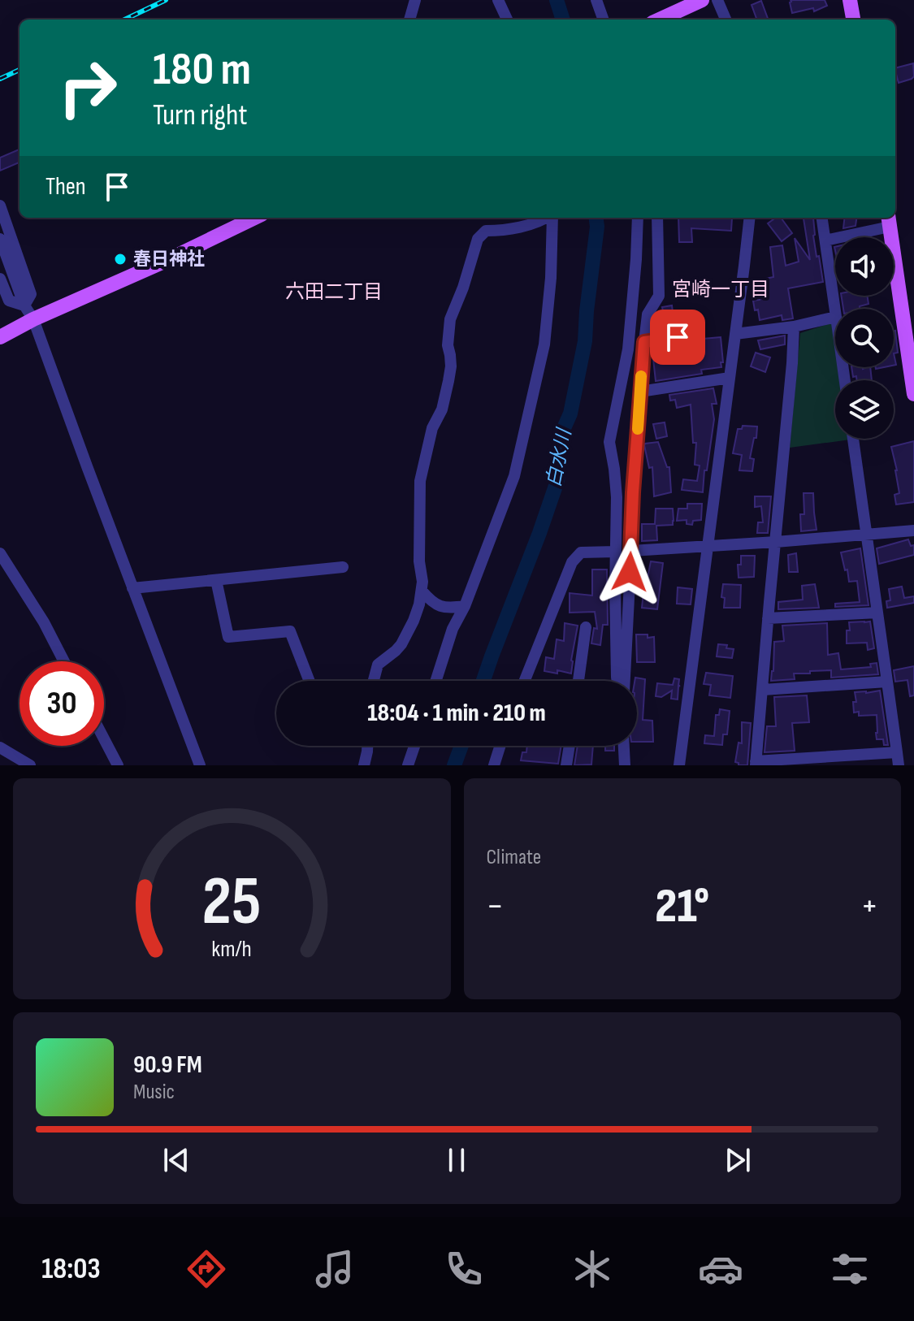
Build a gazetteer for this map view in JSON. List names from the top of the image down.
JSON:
{
  "districts": ["宮崎一丁目", "六田二丁目"],
  "water": ["白水川"],
  "places": ["春日神社"],
  "page": {
    "turn": ["180 m", "Turn right"],
    "then": "Then",
    "limit": "30",
    "trip": "18:04 · 1 min · 210 m",
    "tile": "Climate",
    "heat": ["−", "21°", "+"],
    "song": ["90.9 FM", "Music"],
    "tabs": "18:03",
    "gauge": ["25", "km/h"]
  }
}
